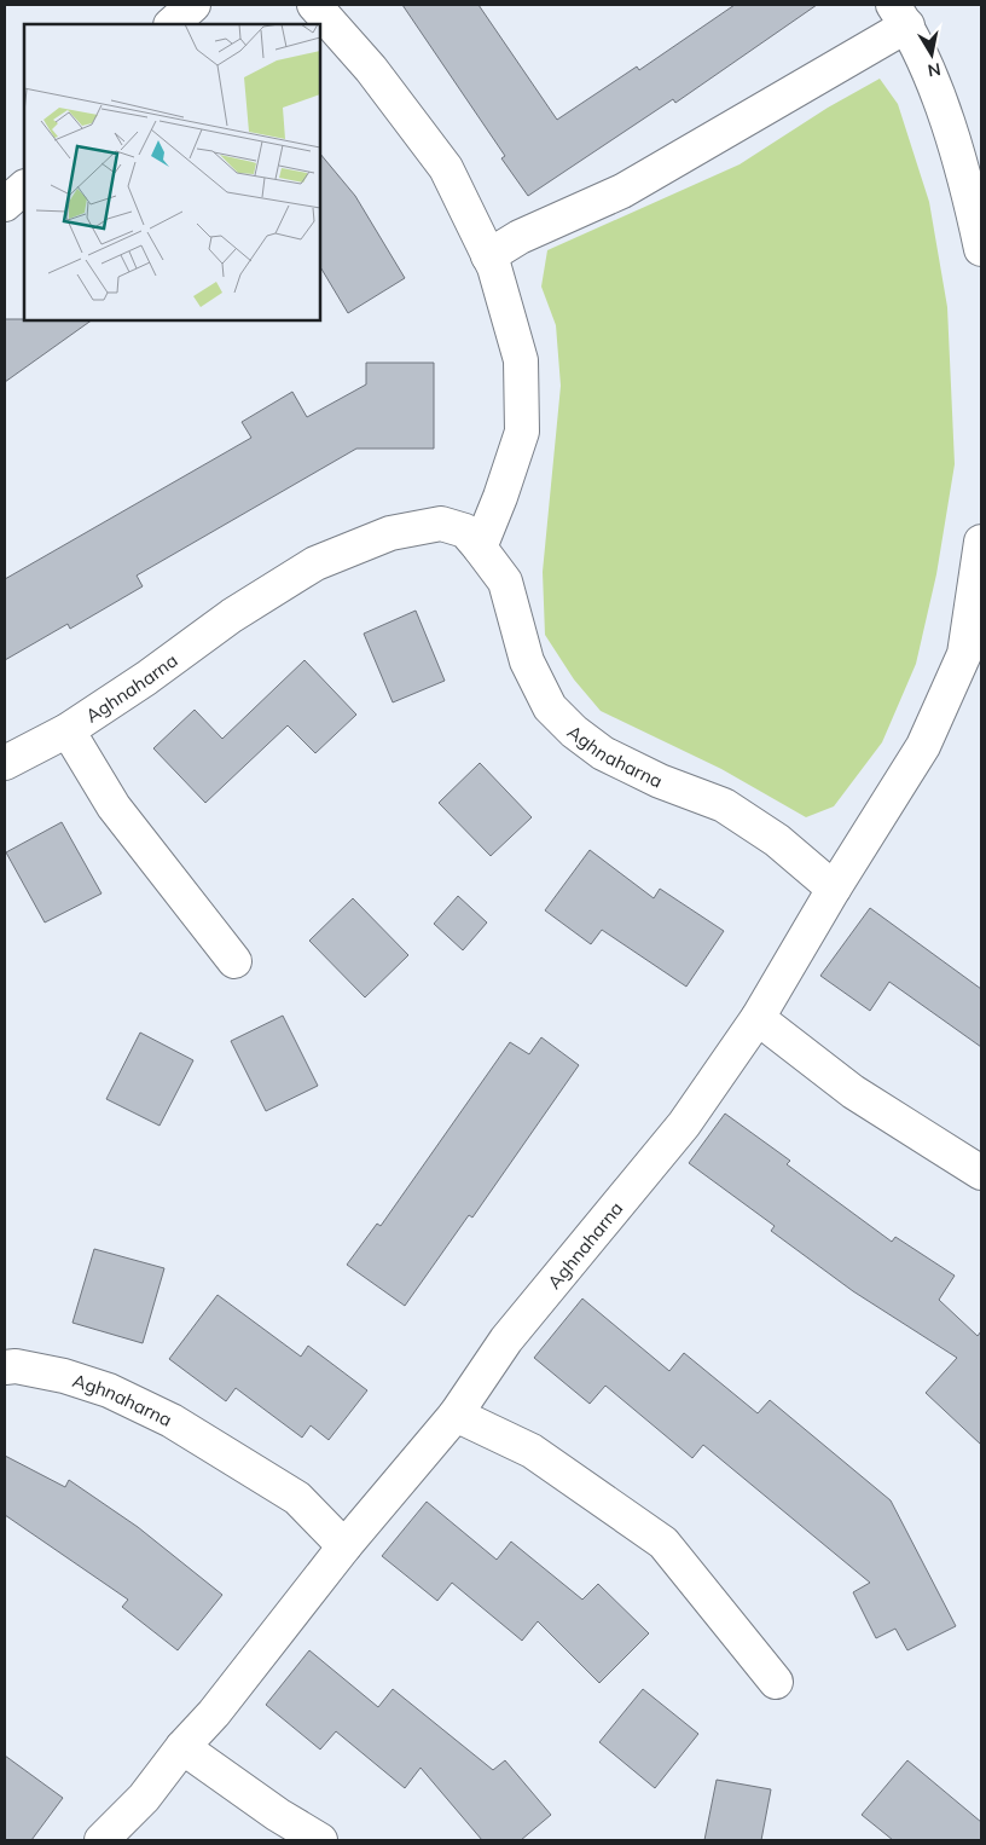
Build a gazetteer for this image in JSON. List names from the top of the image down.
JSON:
{
  "streets": {
    "street": ["Aghnaharna"]
  },
  "north": "bottom"
}
